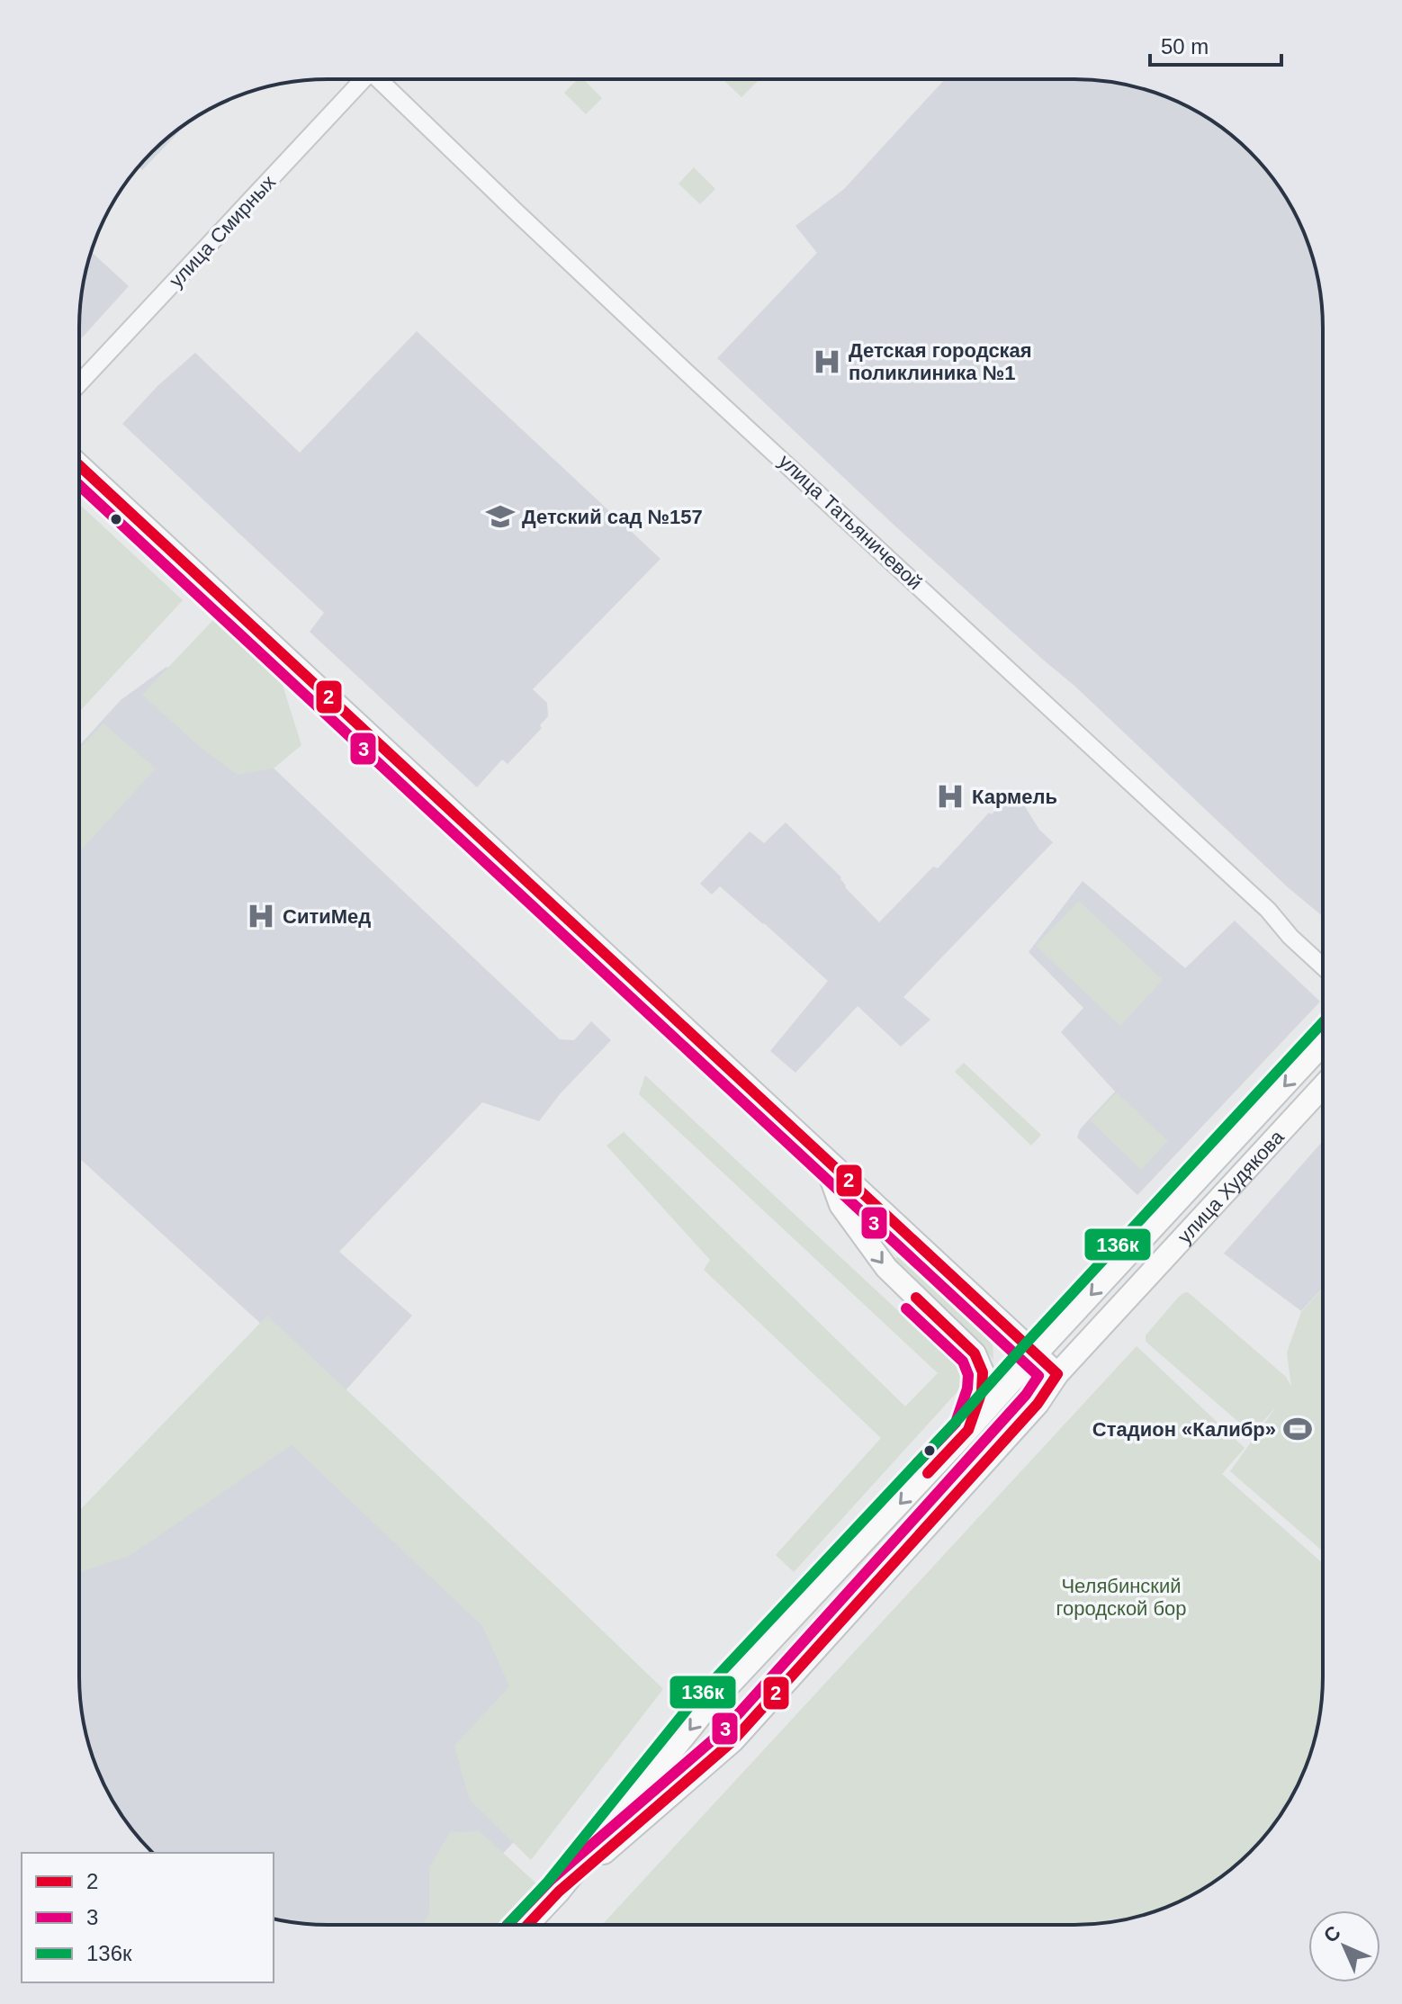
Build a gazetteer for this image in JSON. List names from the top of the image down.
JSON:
{
  "streets": {
    "main road": ["улица Худякова"],
    "street": ["улица Смирных", "улица Татьяничевой"]
  },
  "parks": ["Челябинский городской бор"],
  "places": {
    "hospital": ["Детская городская поликлиника №1", "Кармель", "СитиМед"],
    "school or university": ["Детский сад №157"],
    "sports": ["Стадион «Калибр»"]
  },
  "lines": ["transit line 2", "transit line 3", "transit line 136к"],
  "legend": ["2", "3", "136к"],
  "scale_bar": "50 m",
  "north": "top left"
}
